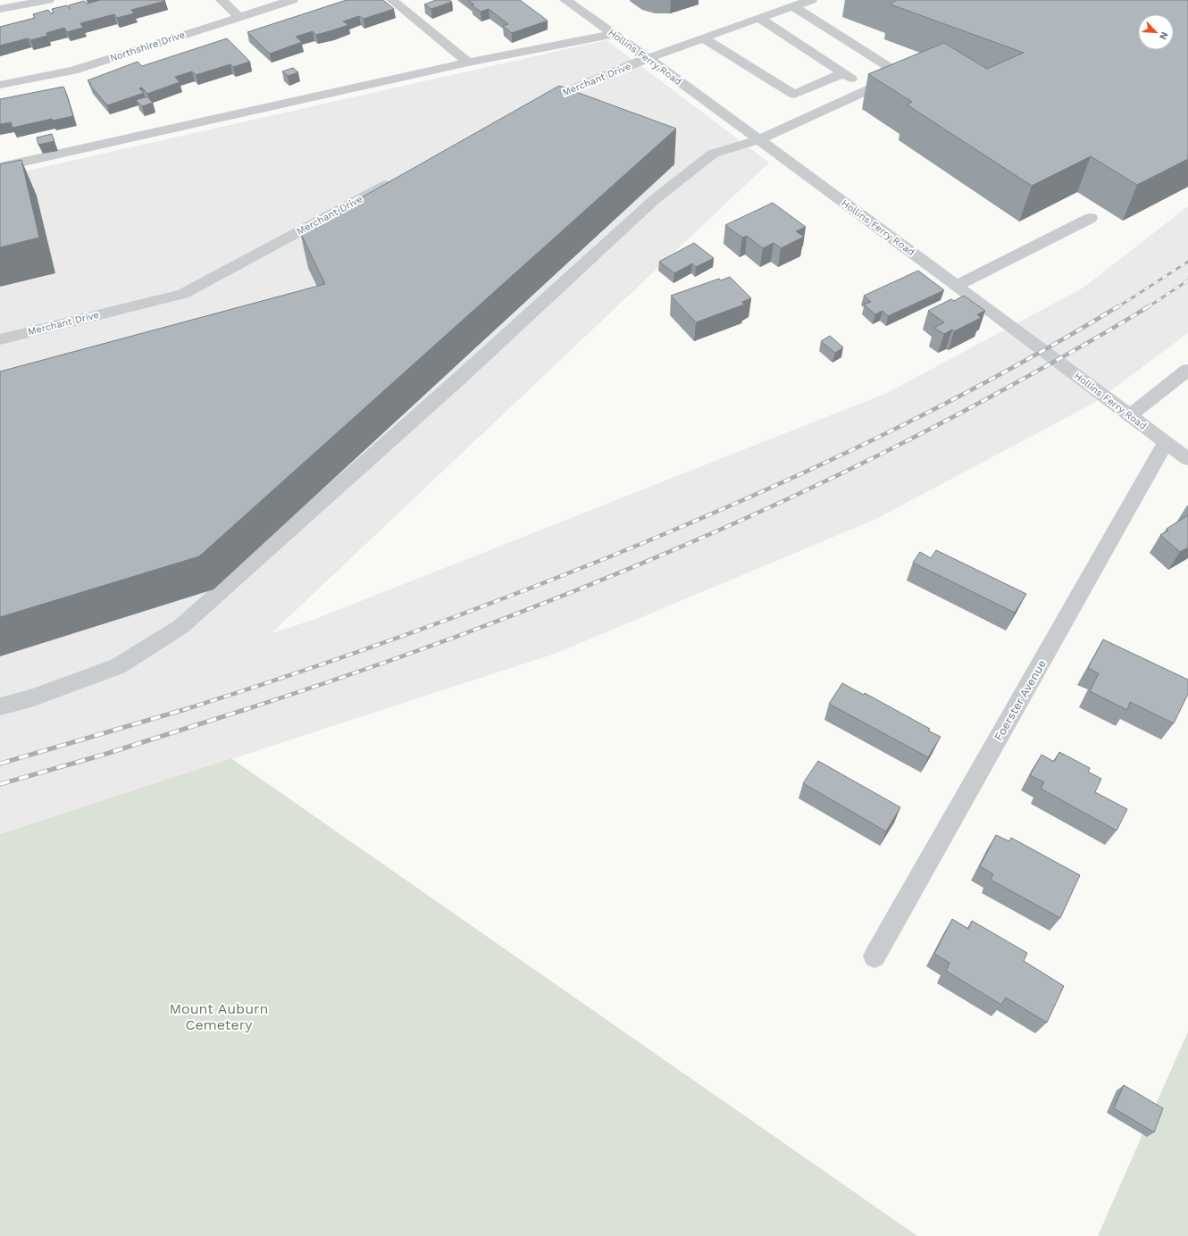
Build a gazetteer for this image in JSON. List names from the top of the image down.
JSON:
{
  "streets": {
    "street": [
      "Northshire Drive",
      "Hollins Ferry Road",
      "Merchant Drive",
      "Foerster Avenue"
    ]
  },
  "crossings": [
    ["Hollins Ferry Road", "Merchant Drive"],
    ["Hollins Ferry Road", "Foerster Avenue"]
  ],
  "parks": ["Mount Auburn Cemetery"],
  "north": "bottom right"
}
